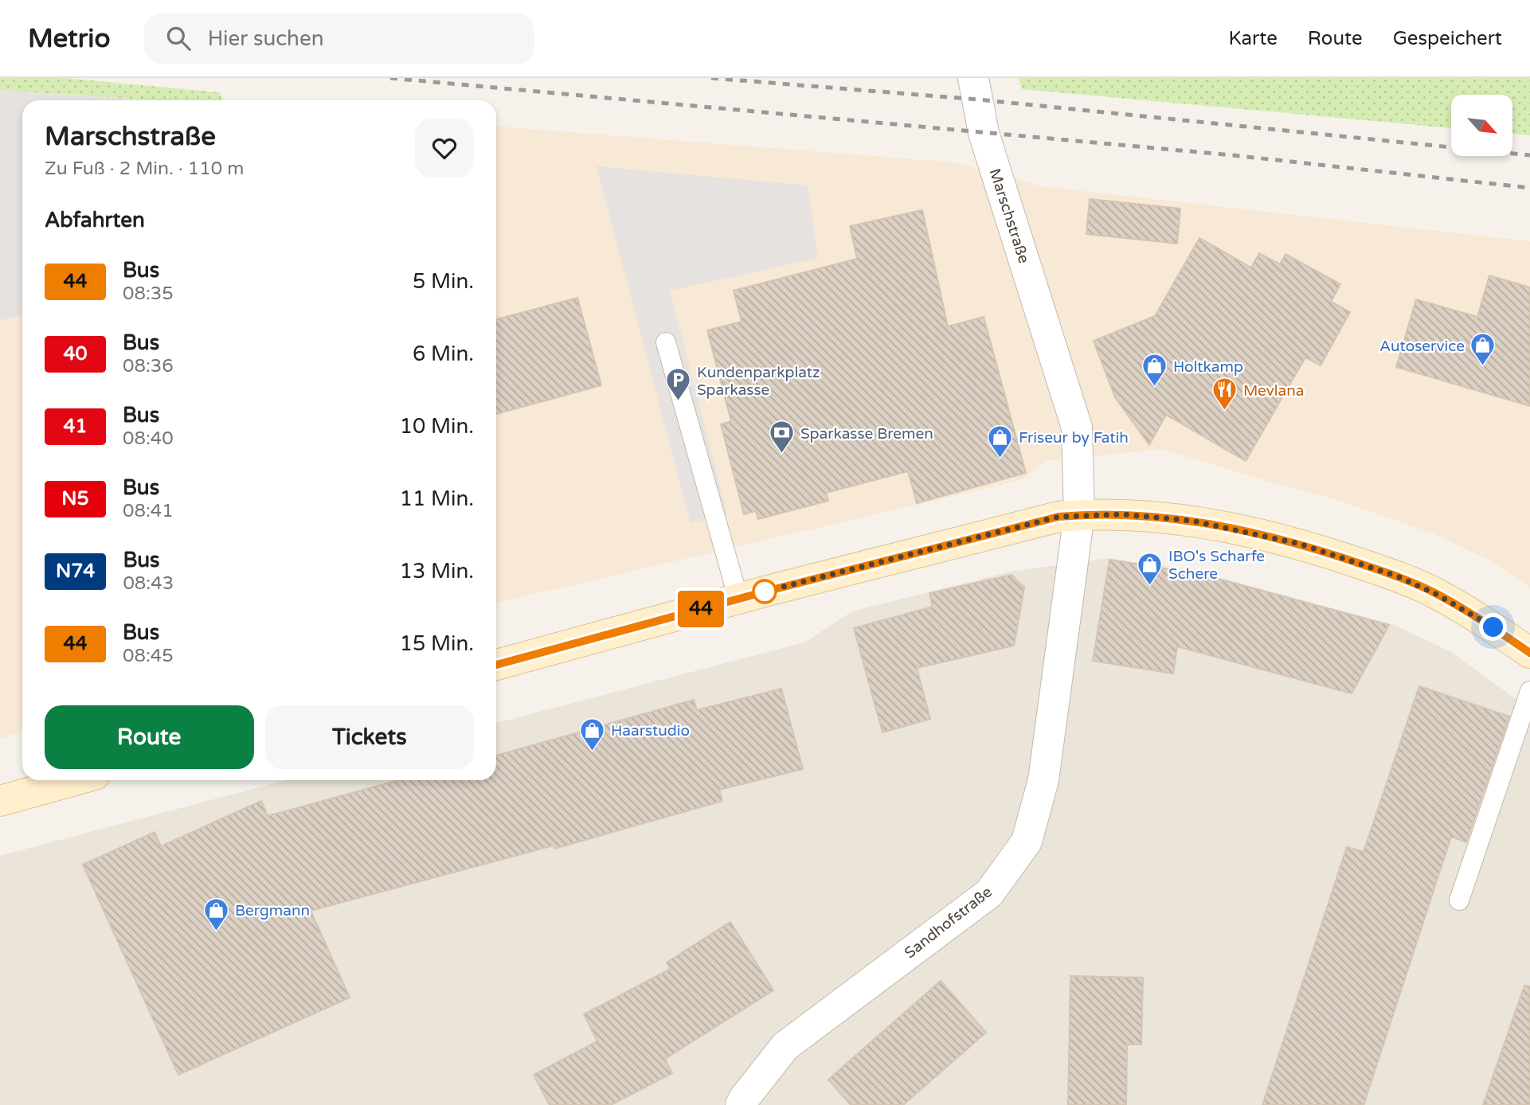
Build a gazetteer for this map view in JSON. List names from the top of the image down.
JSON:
{
  "streets": {
    "street": ["Marschstraße", "Sandhofstraße"]
  },
  "crossings": [
    ["Marschstraße", "Sandhofstraße"]
  ],
  "places": {
    "shop": [
      "Autoservice",
      "Holtkamp",
      "Friseur by Fatih",
      "IBO's Scharfe Schere",
      "Haarstudio",
      "Bergmann"
    ],
    "parking": ["Kundenparkplatz Sparkasse"],
    "restaurant": ["Mevlana"],
    "bank": ["Sparkasse Bremen"]
  },
  "lines": ["bus line 44"],
  "north": "bottom right",
  "page": {
    "header": "Metrio",
    "search": "Hier suchen",
    "nav": ["Karte", "Route", "Gespeichert"],
    "on_map": "44",
    "heading": [
      ["Marschstraße", "Zu Fuß · 2 Min. · 110 m"],
      "Abfahrten"
    ],
    "list": [
      {
        "mark": "44",
        "name": "Bus",
        "note": "08:35",
        "value": "5 Min."
      },
      {
        "mark": "40",
        "name": "Bus",
        "note": "08:36",
        "value": "6 Min."
      },
      {
        "mark": "41",
        "name": "Bus",
        "note": "08:40",
        "value": "10 Min."
      },
      {
        "mark": "N5",
        "name": "Bus",
        "note": "08:41",
        "value": "11 Min."
      },
      {
        "mark": "N74",
        "name": "Bus",
        "note": "08:43",
        "value": "13 Min."
      },
      {
        "mark": "44",
        "name": "Bus",
        "note": "08:45",
        "value": "15 Min."
      }
    ],
    "buttons": ["Route", "Tickets"]
  }
}
